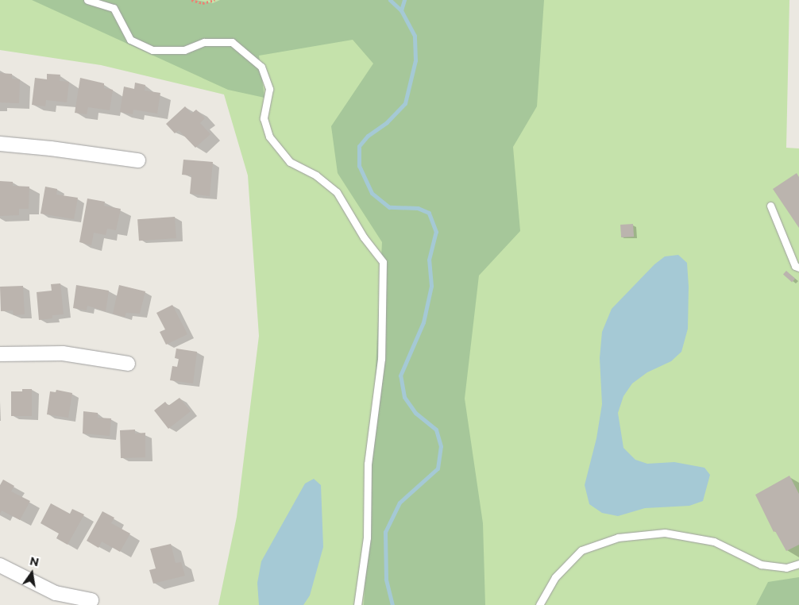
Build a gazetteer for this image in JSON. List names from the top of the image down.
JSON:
{
  "north": "top"
}
